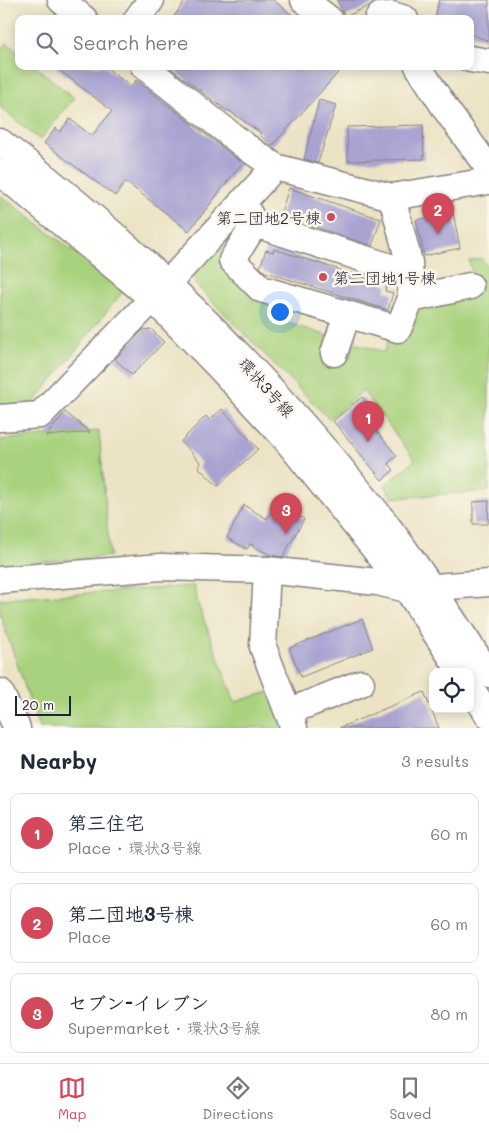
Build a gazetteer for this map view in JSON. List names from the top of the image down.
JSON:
{
  "streets": {
    "street": ["環状3号線"]
  },
  "places": ["第二団地2号棟", "第二団地1号棟"],
  "scale_bar": "20 m",
  "page": {
    "search": "Search here",
    "pins": ["2", "1", "3"],
    "scale": "20 m",
    "heading": ["Nearby", "3 results"],
    "list": [
      {
        "mark": "1",
        "name": "第三住宅",
        "note": "Place · 環状3号線",
        "value": "60 m"
      },
      {
        "mark": "2",
        "name": "第二団地3号棟",
        "note": "Place",
        "value": "60 m"
      },
      {
        "mark": "3",
        "name": "セブン-イレブン",
        "note": "Supermarket · 環状3号線",
        "value": "80 m"
      }
    ],
    "nav": ["Map", "Directions", "Saved"]
  }
}
